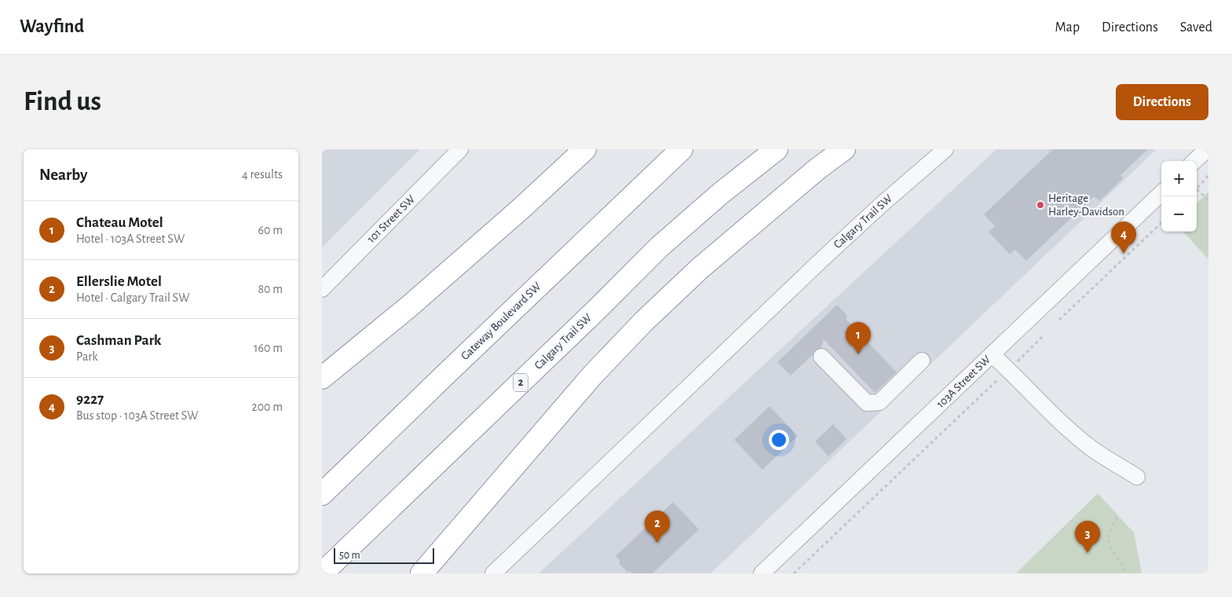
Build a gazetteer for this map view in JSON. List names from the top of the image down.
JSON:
{
  "streets": {
    "highway": ["Calgary Trail SW", "Gateway Boulevard SW", "2"],
    "street": ["101 Street SW", "103A Street SW"]
  },
  "places": ["Heritage Harley-Davidson"],
  "scale_bar": "50 m",
  "page": {
    "header": "Wayfind",
    "nav": ["Map", "Directions", "Saved"],
    "buttons": "Directions",
    "title": "Find us",
    "heading": ["Nearby", "4 results"],
    "map_buttons": ["+", "−"],
    "list": [
      {
        "mark": "1",
        "name": "Chateau Motel",
        "note": "Hotel · 103A Street SW",
        "value": "60 m"
      },
      {
        "mark": "2",
        "name": "Ellerslie Motel",
        "note": "Hotel · Calgary Trail SW",
        "value": "80 m"
      },
      {
        "mark": "3",
        "name": "Cashman Park",
        "note": "Park",
        "value": "160 m"
      },
      {
        "mark": "4",
        "name": "9227",
        "note": "Bus stop · 103A Street SW",
        "value": "200 m"
      }
    ],
    "pins": [
      "4",
      "1",
      "2",
      "3"
    ],
    "scale": "50 m"
  }
}
